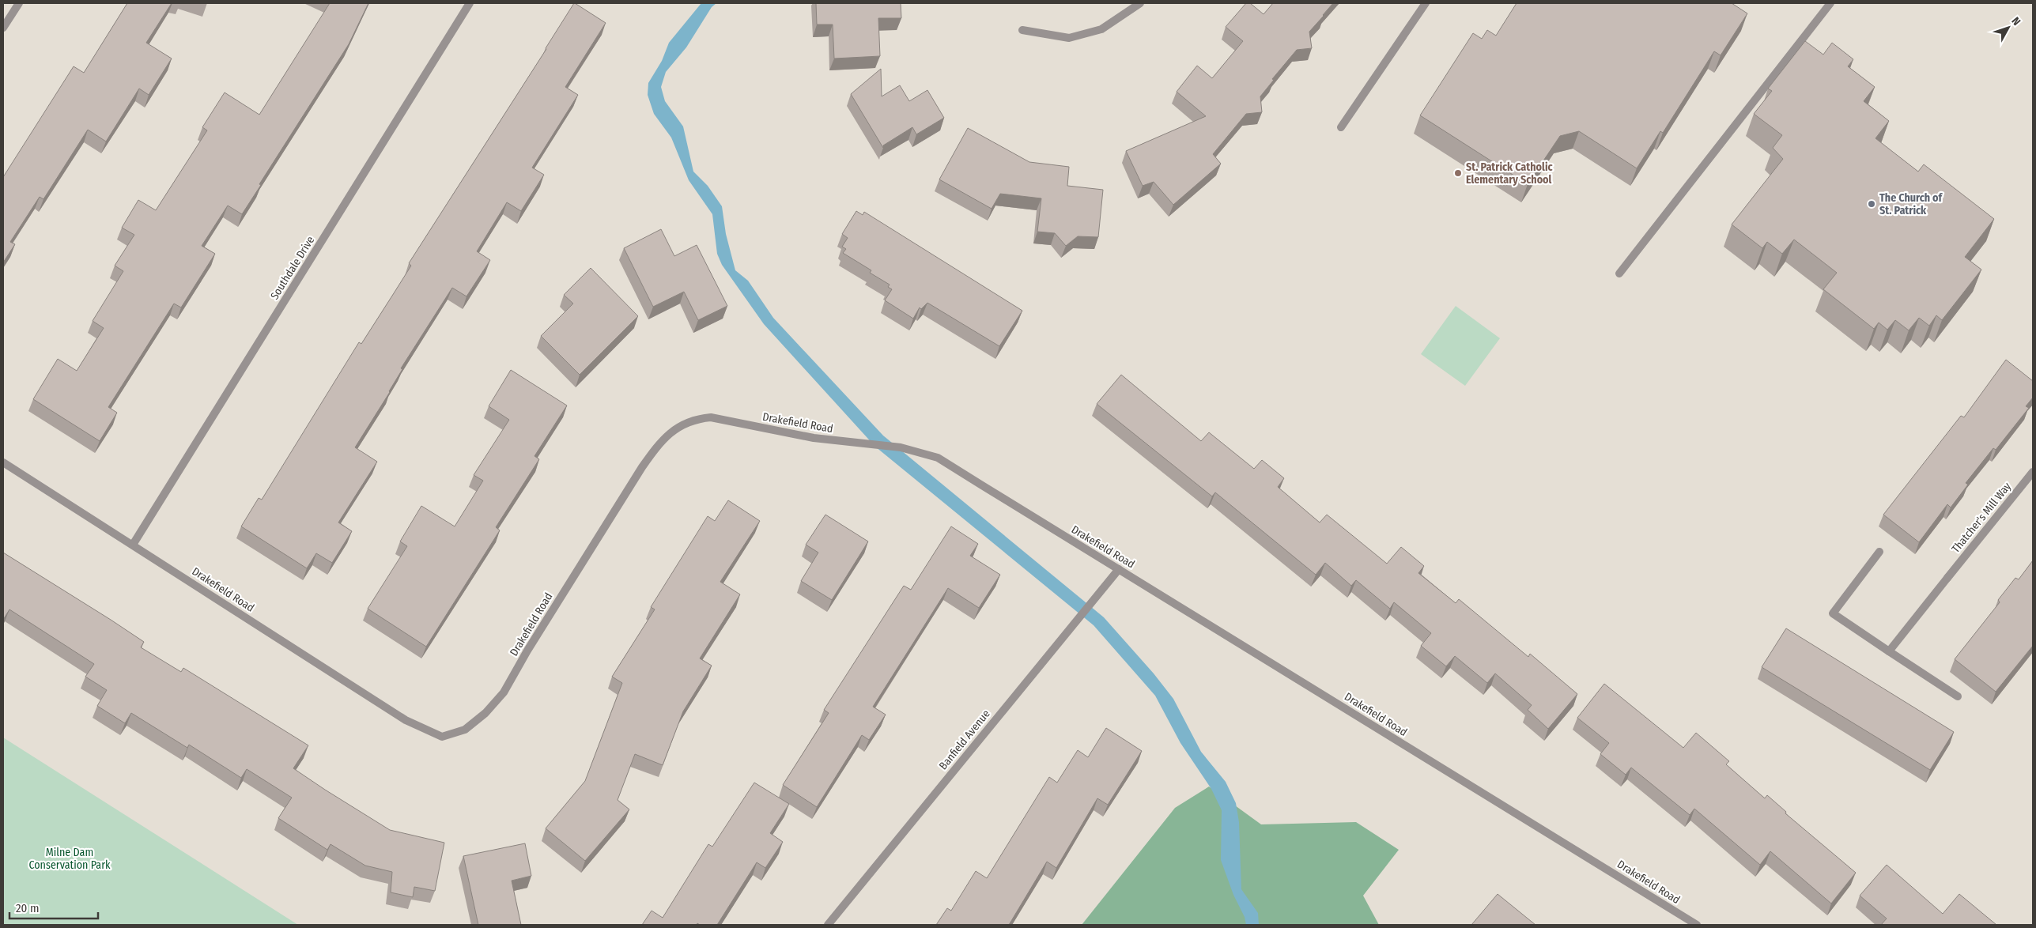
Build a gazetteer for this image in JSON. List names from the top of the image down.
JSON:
{
  "streets": {
    "street": [
      "Southdale Drive",
      "Drakefield Road",
      "Thatcher's Mill Way",
      "Banfield Avenue"
    ]
  },
  "crossings": [
    ["Southdale Drive", "Drakefield Road"],
    ["Drakefield Road", "Banfield Avenue"]
  ],
  "parks": ["Milne Dam Conservation Park"],
  "places": ["St. Patrick Catholic Elementary School", "The Church of St. Patrick"],
  "scale_bar": "20 m",
  "north": "top right"
}
